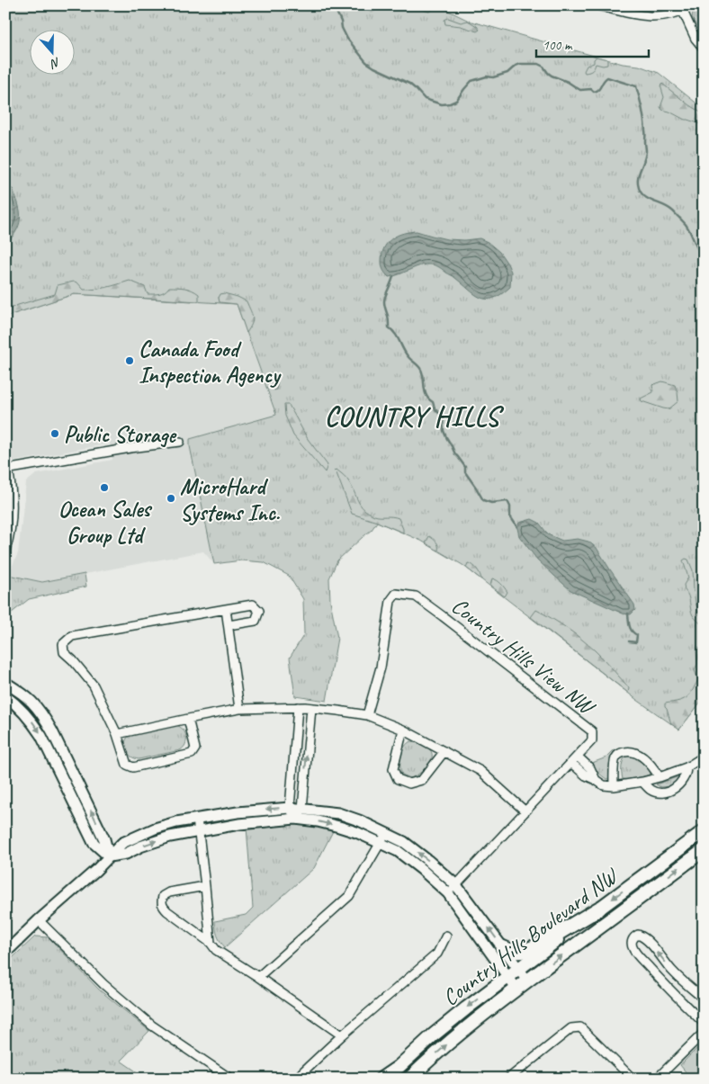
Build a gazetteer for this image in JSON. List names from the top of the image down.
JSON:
{
  "streets": {
    "main road": ["Country Hills Boulevard NW"],
    "street": ["Country Hills View NW"]
  },
  "districts": ["COUNTRY HILLS"],
  "places": [
    "Canada Food Inspection Agency",
    "Public Storage",
    "Ocean Sales Group Ltd",
    "MicroHard Systems Inc."
  ],
  "scale_bar": "100 m",
  "north": "bottom"
}
